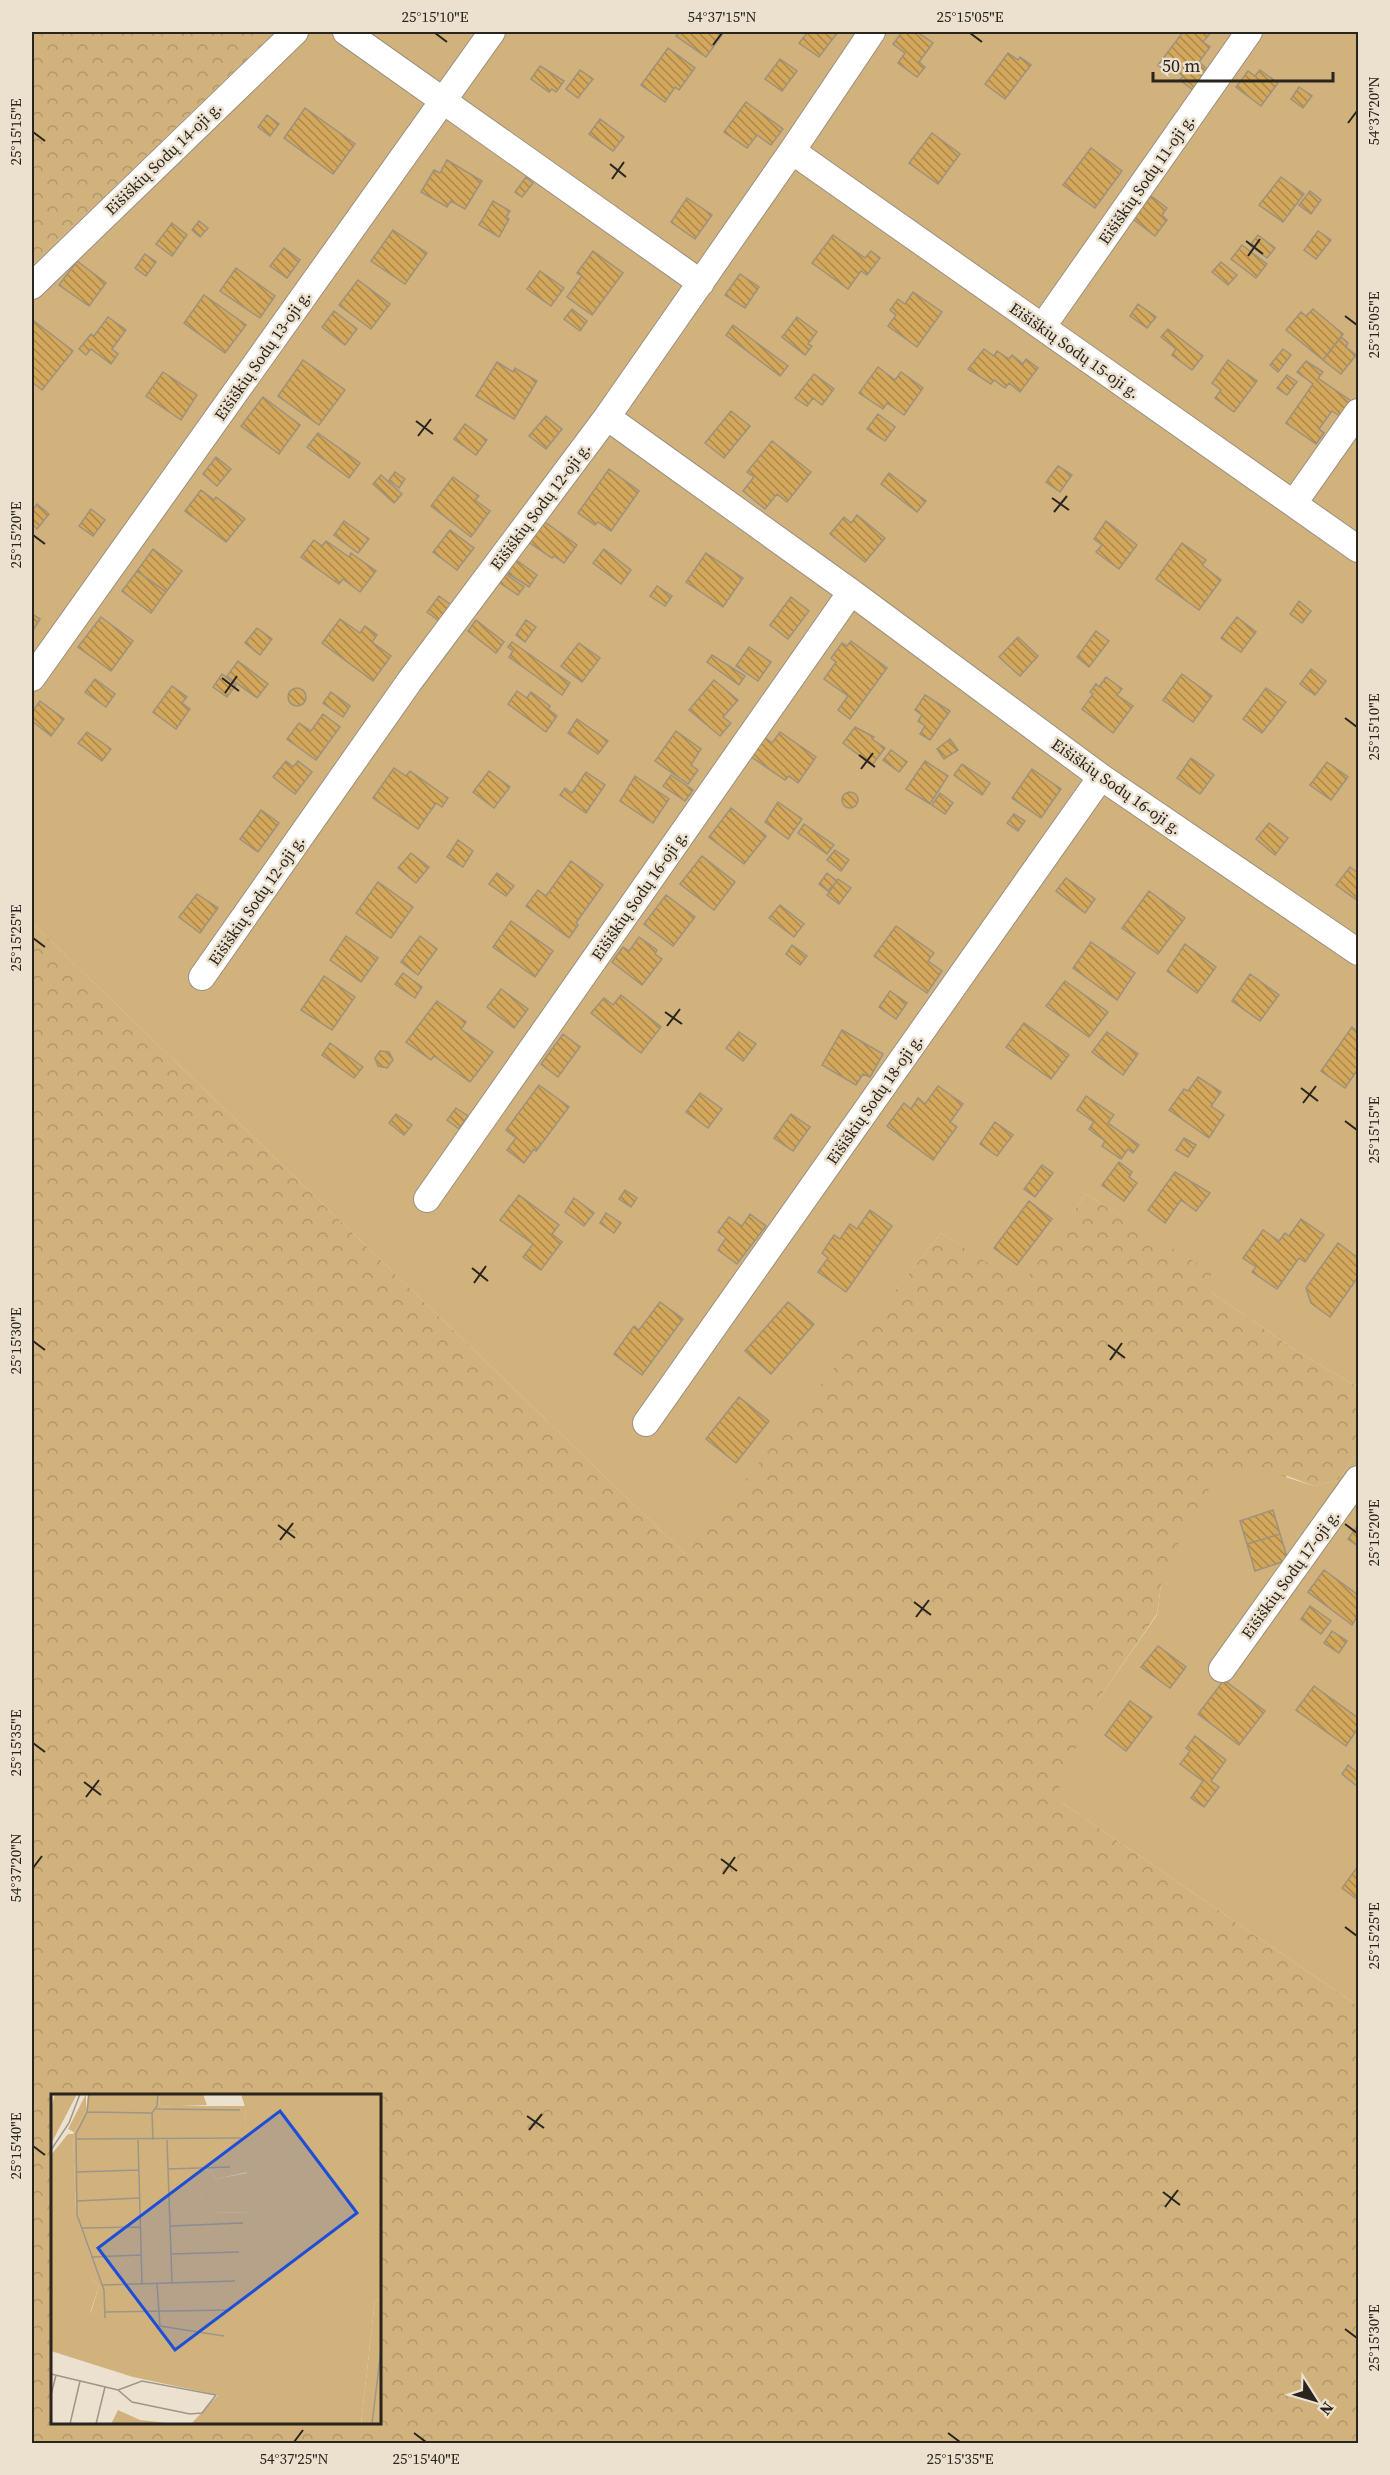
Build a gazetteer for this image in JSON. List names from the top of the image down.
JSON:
{
  "streets": {
    "street": [
      "Eišiškių Sodų 14-oji g.",
      "Eišiškių Sodų 11-oji g.",
      "Eišiškių Sodų 15-oji g.",
      "Eišiškių Sodų 13-oji g.",
      "Eišiškių Sodų 12-oji g.",
      "Eišiškių Sodų 16-oji g.",
      "Eišiškių Sodų 18-oji g.",
      "Eišiškių Sodų 17-oji g."
    ]
  },
  "crossings": [
    ["Eišiškių Sodų 11-oji g.", "Eišiškių Sodų 15-oji g."],
    ["Eišiškių Sodų 15-oji g.", "Eišiškių Sodų 12-oji g."],
    ["Eišiškių Sodų 12-oji g.", "Eišiškių Sodų 16-oji g."],
    ["Eišiškių Sodų 16-oji g.", "Eišiškių Sodų 18-oji g."]
  ],
  "scale_bar": "50 m",
  "north": "bottom right",
  "coordinates": [
    "25°15'10\"E",
    "54°37'15\"N",
    "25°15'05\"E",
    "54°37'20\"N",
    "25°15'15\"E",
    "25°15'20\"E",
    "25°15'25\"E",
    "25°15'30\"E",
    "25°15'35\"E",
    "25°15'40\"E",
    "54°37'25\"N"
  ]
}
